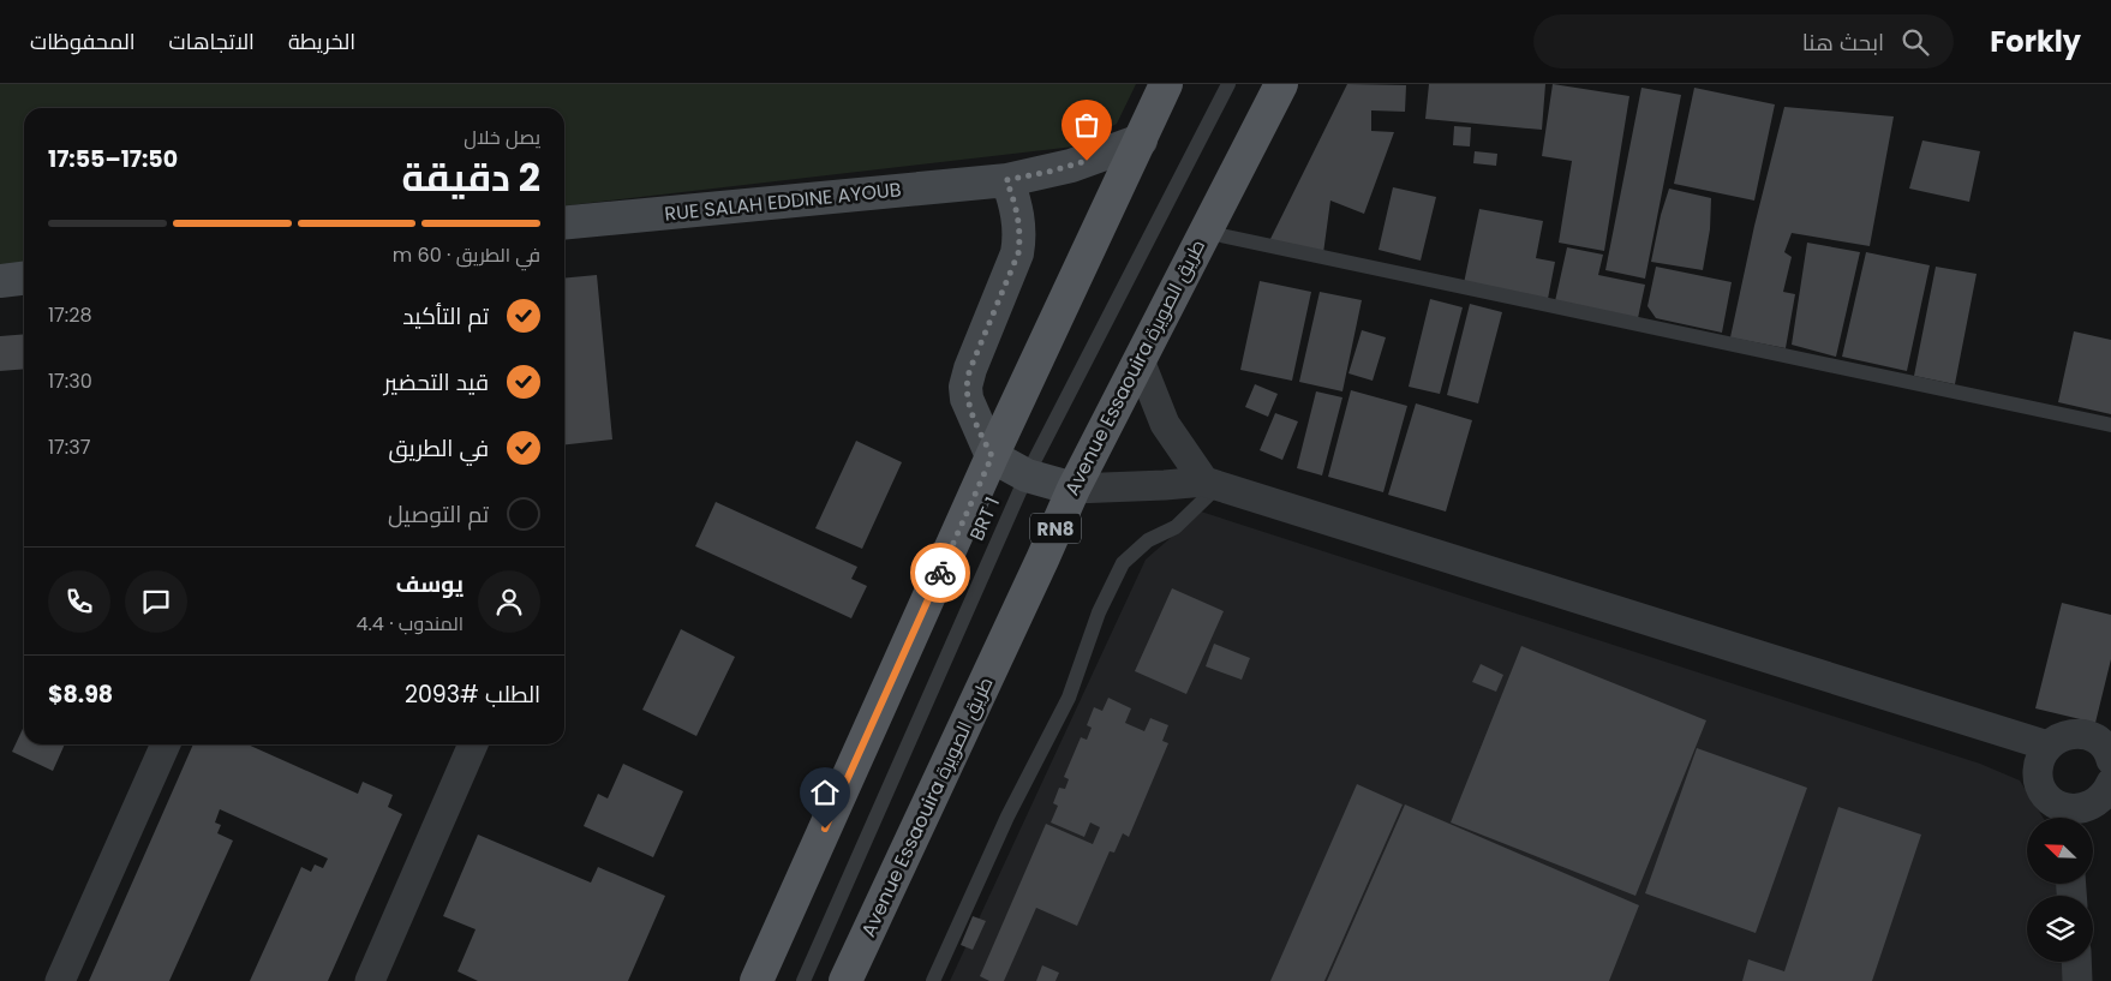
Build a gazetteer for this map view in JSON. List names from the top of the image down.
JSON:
{
  "streets": {
    "main road": ["Avenue Essaouira طريق الصويرة", "RN8"],
    "street": ["RUE SALAH EDDINE AYOUB"],
    "lane": ["BRT 1"]
  },
  "north": "top left",
  "page": {
    "header": "Forkly",
    "search": "ابحث هنا",
    "nav": ["الخريطة", "الاتجاهات", "المحفوظات"],
    "heading": ["2 دقيقة", "يصل خلال", "17:50–17:55"],
    "panel": [
      "يوسف",
      "المندوب · 4.4",
      "الطلب #2093",
      "$8.98"
    ],
    "bar": "في الطريق · 60 m",
    "list": [
      ["تم التأكيد", "17:28"],
      ["قيد التحضير", "17:30"],
      ["في الطريق", "17:37"],
      "تم التوصيل"
    ]
  }
}
